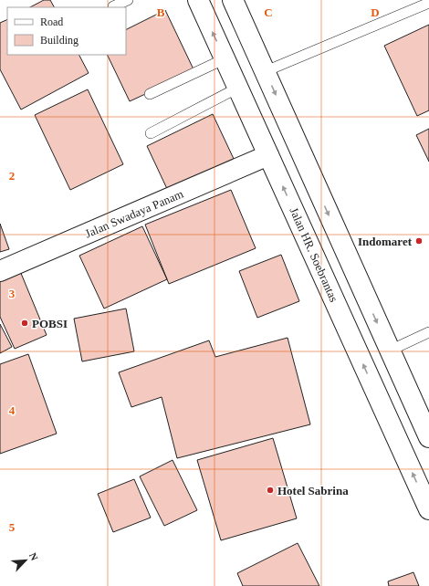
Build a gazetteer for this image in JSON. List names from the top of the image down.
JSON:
{
  "streets": {
    "main road": ["Jalan Swadaya Panam", "Jalan HR. Soebrantas"]
  },
  "crossings": [
    ["Jalan Swadaya Panam", "Jalan HR. Soebrantas"]
  ],
  "places": ["Indomaret", "POBSI", "Hotel Sabrina"],
  "legend": ["Road", "Building"],
  "north": "top right",
  "grid": {
    "columns": ["B", "C", "D"],
    "rows": [
      "2",
      "3",
      "4",
      "5"
    ]
  }
}
